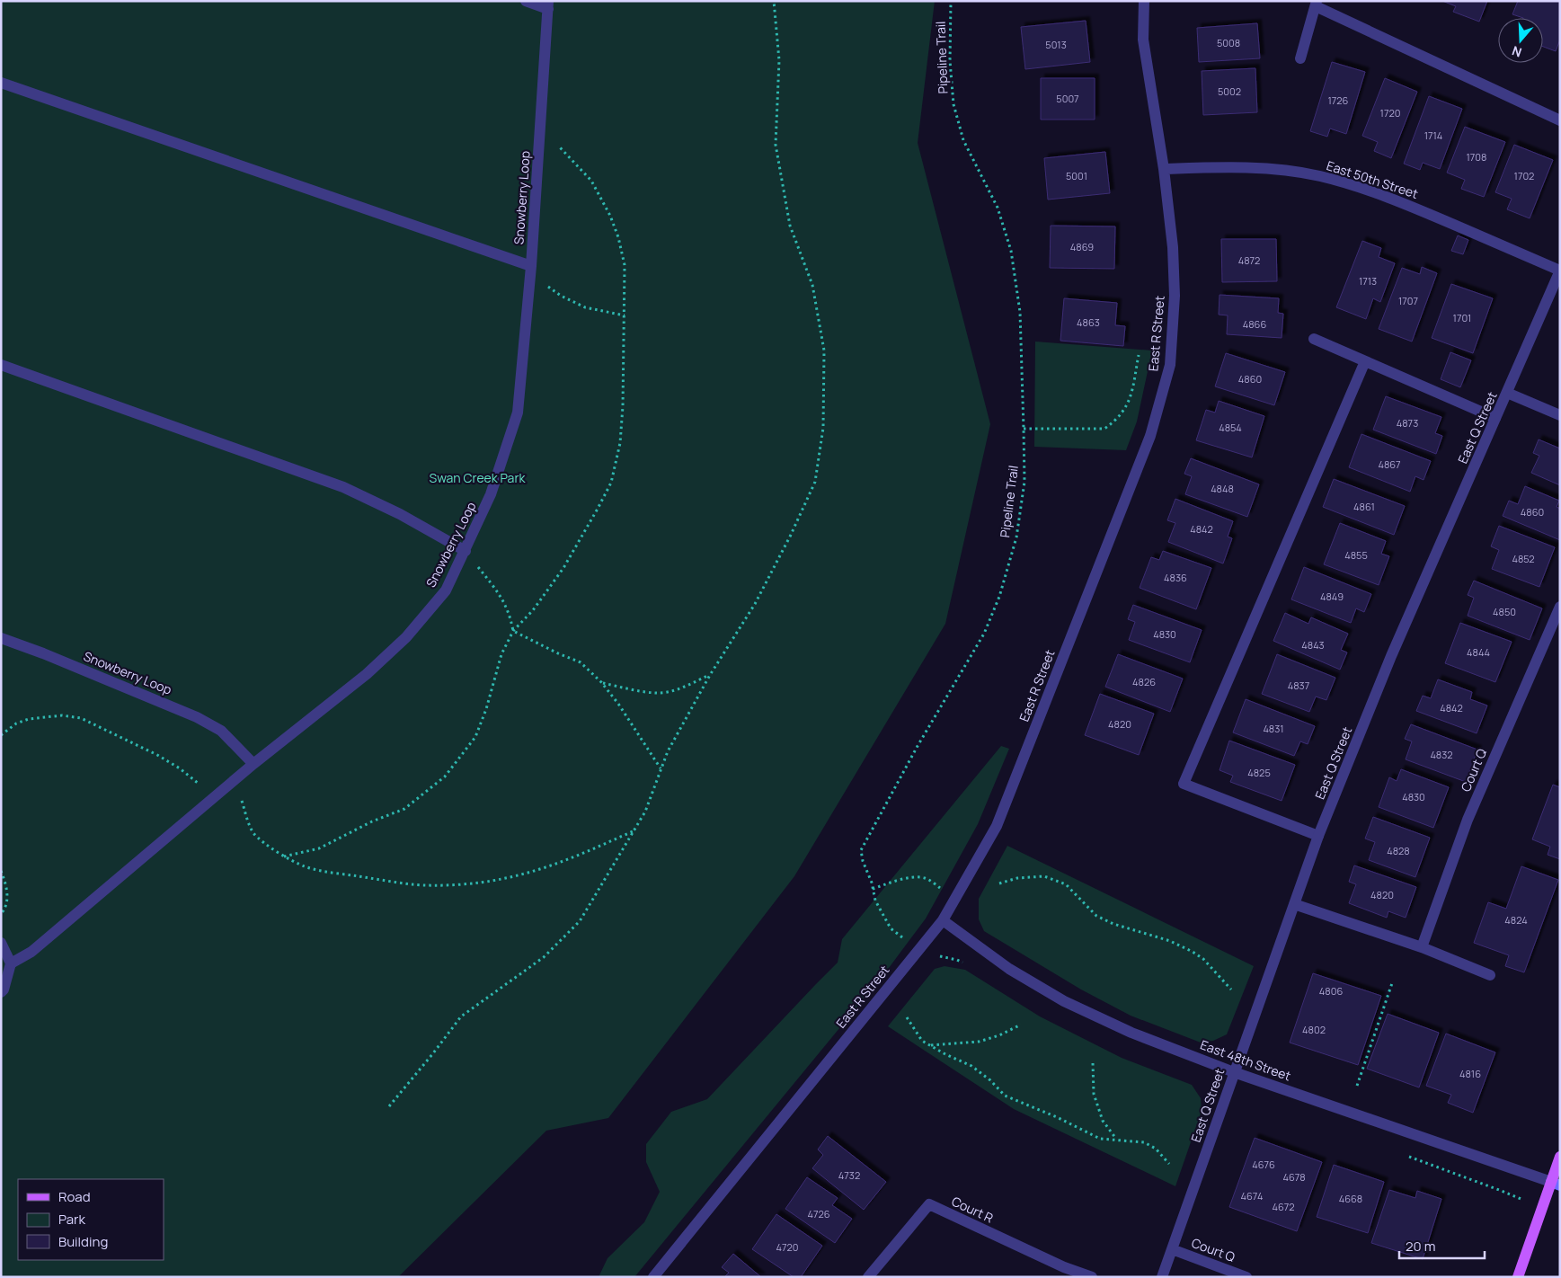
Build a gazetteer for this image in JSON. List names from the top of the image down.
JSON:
{
  "streets": {
    "street": [
      "East 50th Street",
      "Snowberry Loop",
      "East R Street",
      "East Q Street",
      "Court Q",
      "East 48th Street",
      "Court R"
    ],
    "path": ["Pipeline Trail"]
  },
  "crossings": [
    ["East 50th Street", "East R Street"],
    ["East 50th Street", "East Q Street"],
    ["East R Street", "East 48th Street"],
    ["East Q Street", "Court Q"],
    ["East Q Street", "East 48th Street"]
  ],
  "parks": ["Swan Creek Park"],
  "house_numbers": [
    "5008",
    "5013",
    "5002",
    "5007",
    "1726",
    "1720",
    "1714",
    "1708",
    "5001",
    "1702",
    "4869",
    "4872",
    "1713",
    "1707",
    "1701",
    "4863",
    "4866",
    "4860",
    "4873",
    "4854",
    "4867",
    "4848",
    "4861",
    "4860",
    "4842",
    "4855",
    "4852",
    "4836",
    "4849",
    "4850",
    "4830",
    "4843",
    "4844",
    "4826",
    "4837",
    "4842",
    "4820",
    "4831",
    "4832",
    "4825",
    "4830",
    "4828",
    "4820",
    "4824",
    "4806",
    "4802",
    "4816",
    "4676",
    "4732",
    "4678",
    "4674",
    "4668",
    "4672",
    "4726",
    "4720"
  ],
  "legend": ["Road", "Park", "Building"],
  "scale_bar": "20 m",
  "north": "bottom"
}
